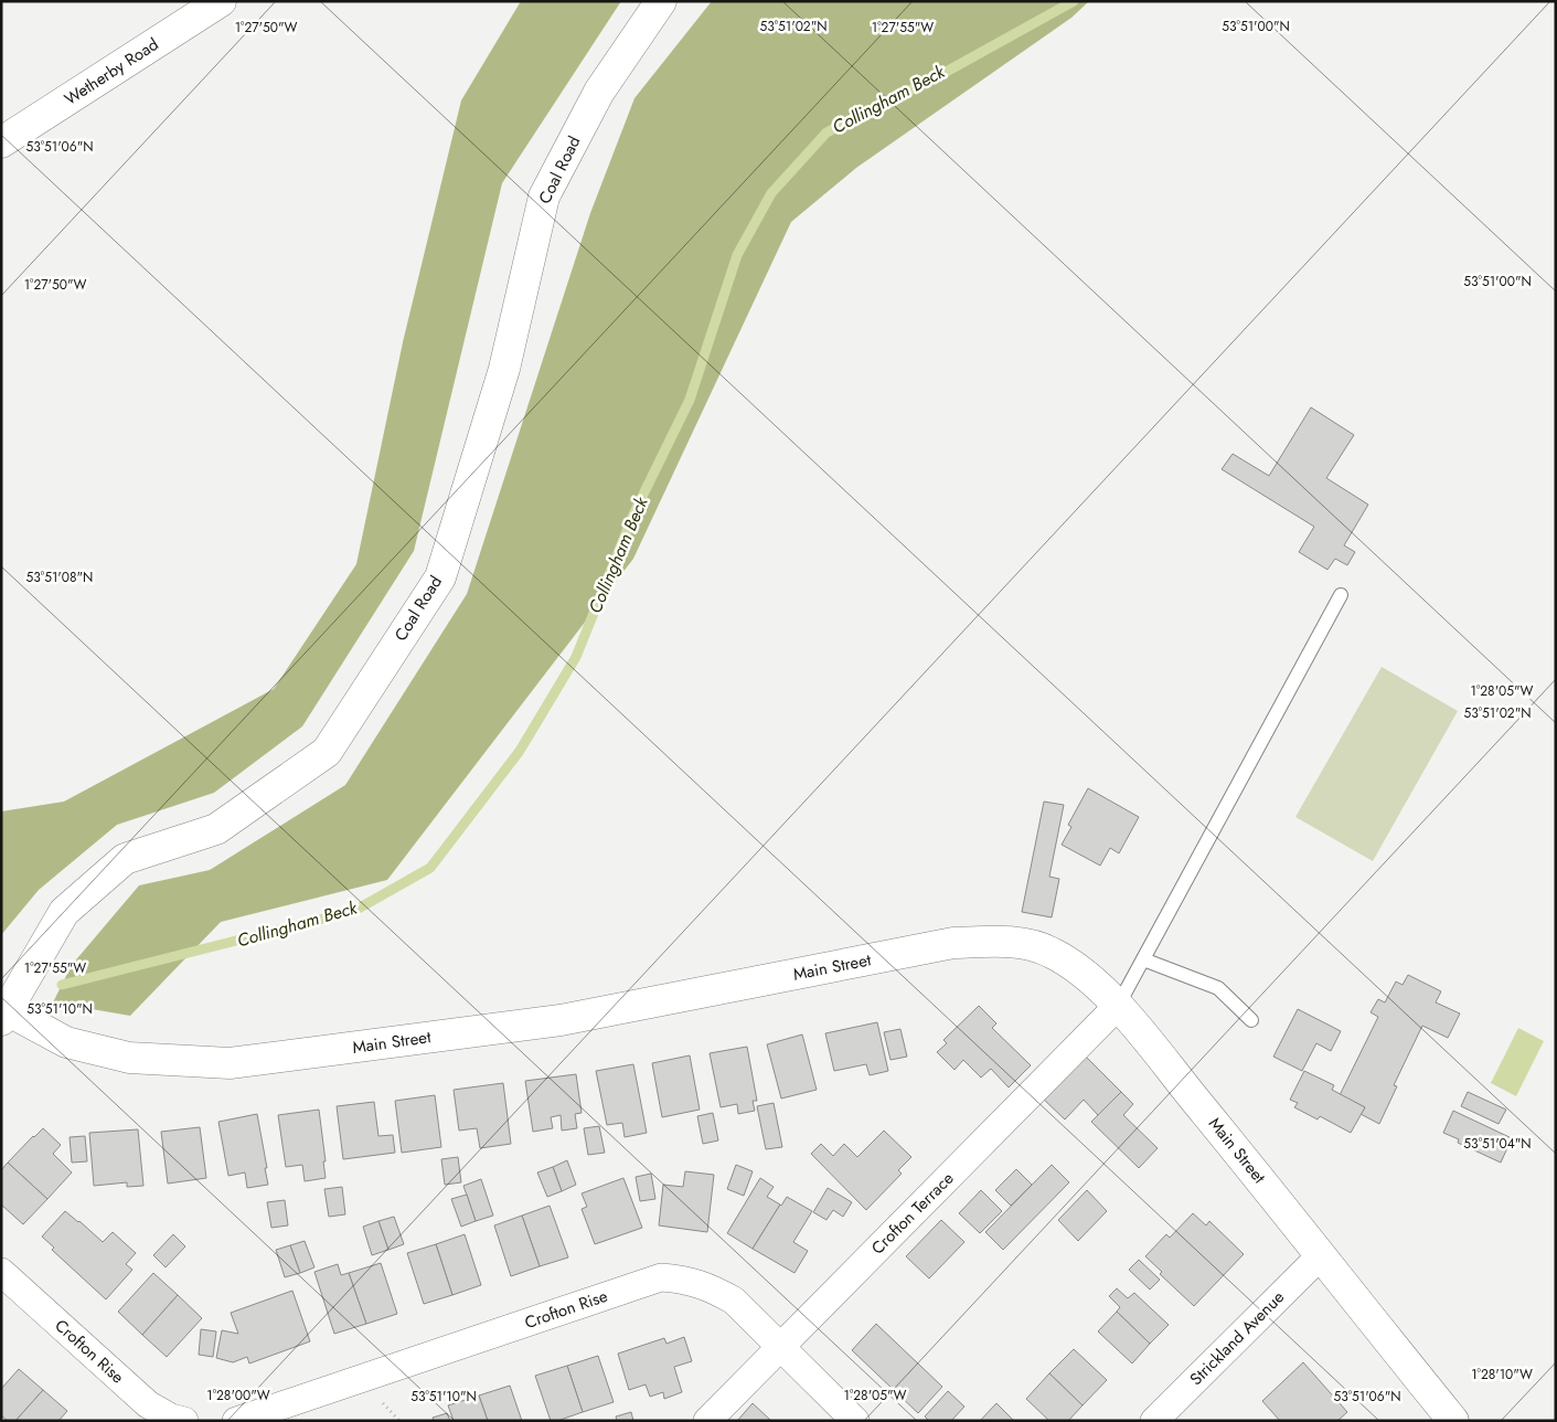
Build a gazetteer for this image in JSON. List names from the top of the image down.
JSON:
{
  "streets": {
    "street": [
      "Wetherby Road",
      "Coal Road",
      "Main Street",
      "Crofton Terrace",
      "Crofton Rise",
      "Strickland Avenue"
    ]
  },
  "crossings": [
    ["Coal Road", "Main Street"],
    ["Main Street", "Crofton Terrace"],
    ["Main Street", "Strickland Avenue"],
    ["Crofton Terrace", "Crofton Rise"]
  ],
  "water": ["Collingham Beck"],
  "coordinates": [
    "53°51'02\"N",
    "53°51'00\"N",
    "1°27'50\"W",
    "1°27'55\"W",
    "53°51'06\"N",
    "53°51'08\"N",
    "1°28'05\"W",
    "53°51'10\"N",
    "53°51'04\"N",
    "1°28'10\"W",
    "1°28'00\"W"
  ]
}
